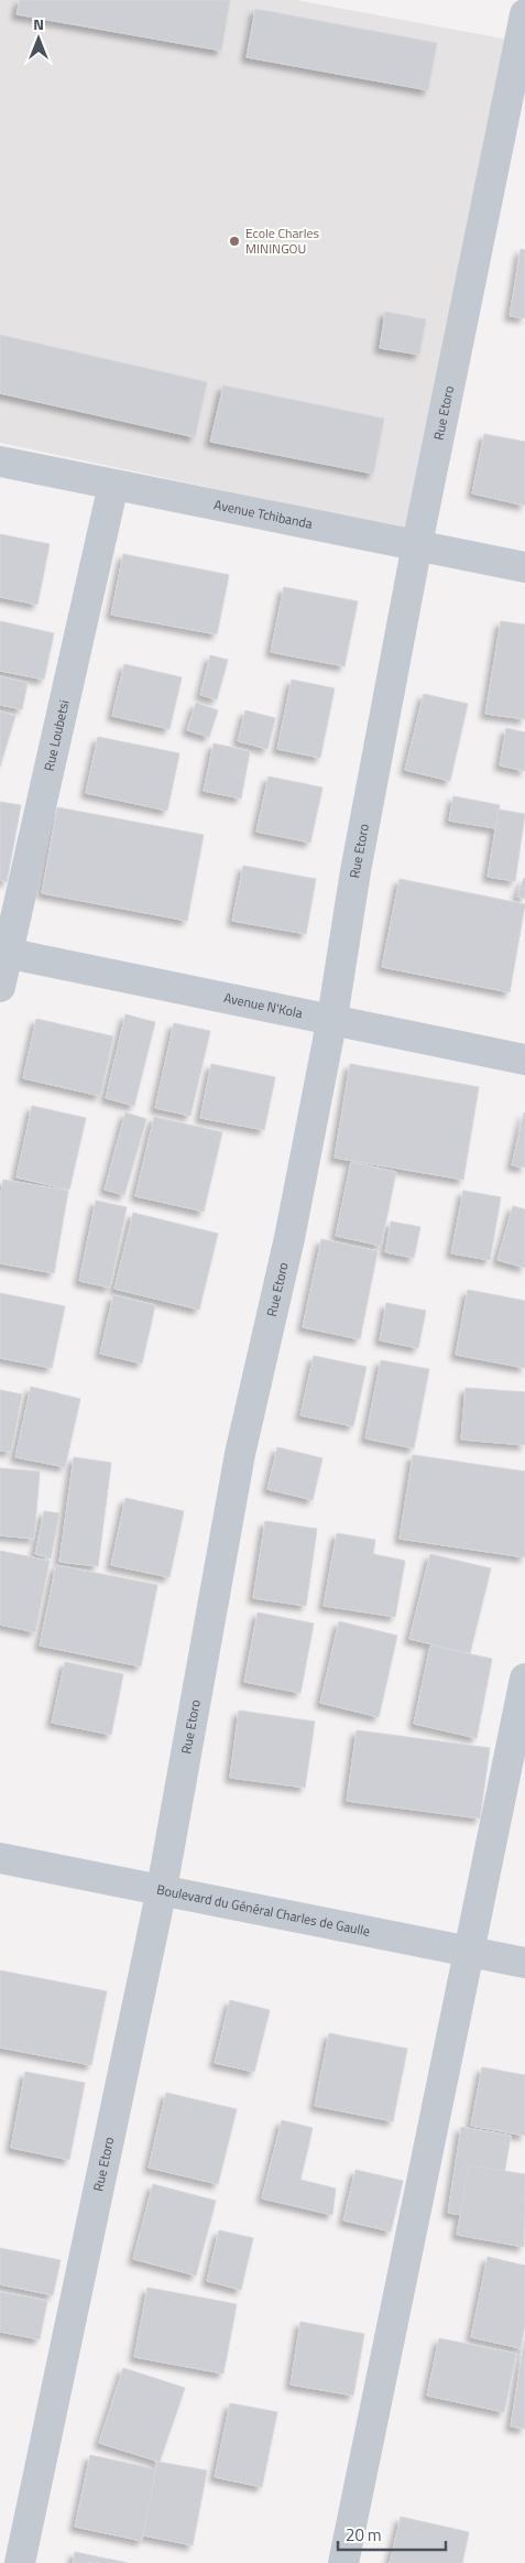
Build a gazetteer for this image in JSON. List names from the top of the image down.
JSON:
{
  "streets": {
    "street": [
      "Rue Etoro",
      "Avenue Tchibanda",
      "Rue Loubetsi",
      "Avenue N'Kola",
      "Boulevard du Général Charles de Gaulle"
    ]
  },
  "crossings": [
    ["Rue Etoro", "Avenue Tchibanda"],
    ["Rue Etoro", "Avenue N'Kola"],
    ["Rue Etoro", "Boulevard du Général Charles de Gaulle"],
    ["Avenue Tchibanda", "Rue Loubetsi"],
    ["Rue Loubetsi", "Avenue N'Kola"]
  ],
  "places": ["Ecole Charles MININGOU"],
  "scale_bar": "20 m",
  "north": "top"
}
